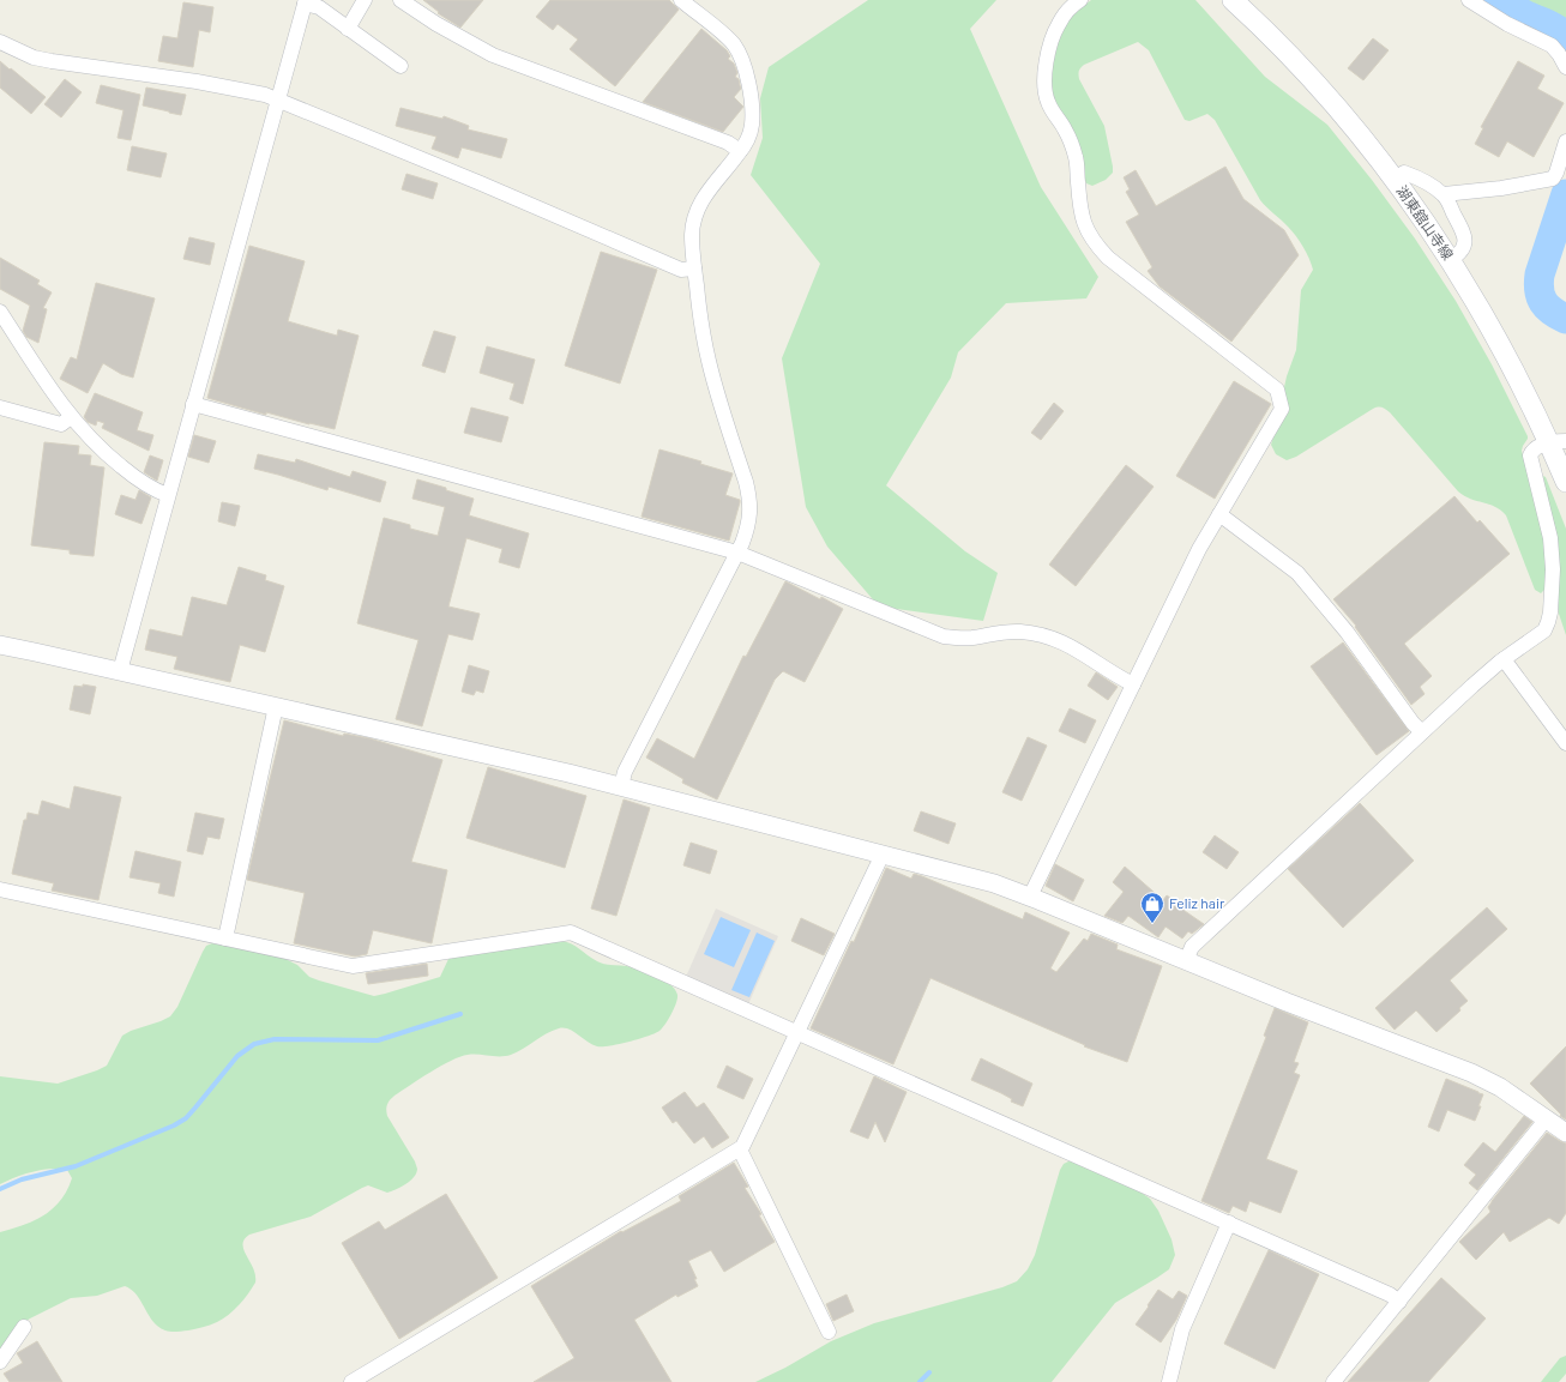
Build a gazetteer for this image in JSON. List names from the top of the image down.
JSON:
{
  "streets": {
    "main road": ["湖東舘山寺線"]
  },
  "places": {
    "shop": ["Feliz hair"]
  }
}
